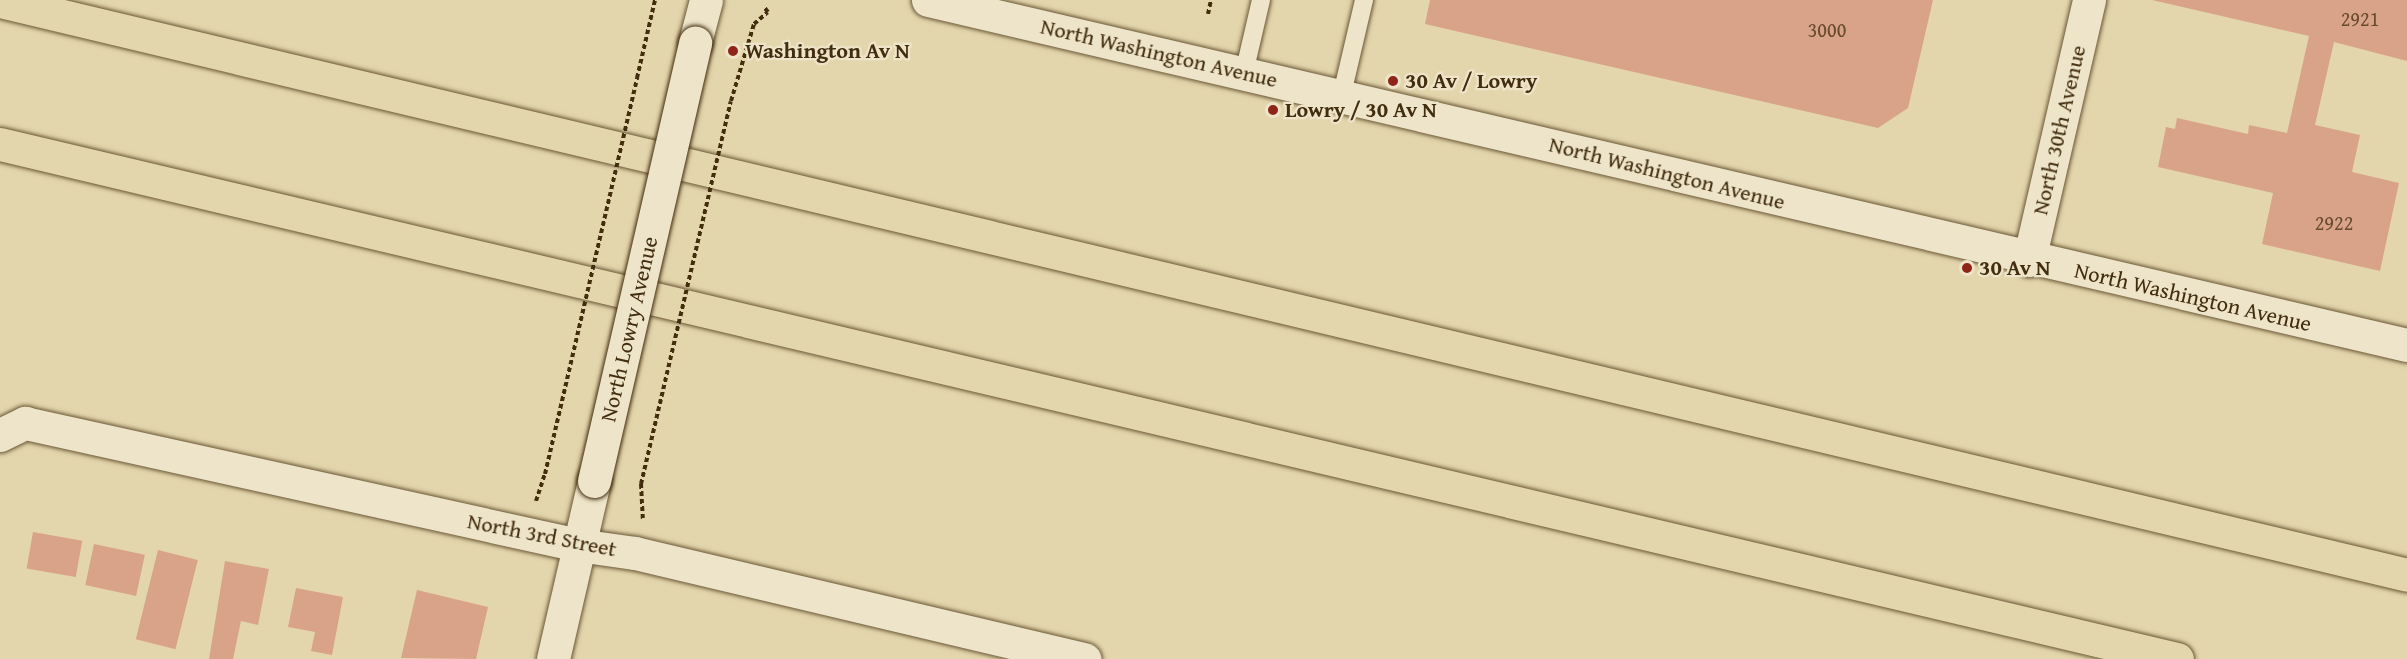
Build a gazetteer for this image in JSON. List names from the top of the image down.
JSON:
{
  "streets": {
    "street": [
      "North Washington Avenue",
      "North 30th Avenue",
      "North Lowry Avenue",
      "North 3rd Street"
    ]
  },
  "crossings": [
    ["North Washington Avenue", "North 30th Avenue"],
    ["North Lowry Avenue", "North 3rd Street"]
  ],
  "places": [
    "Washington Av N",
    "30 Av / Lowry",
    "Lowry / 30 Av N",
    "30 Av N"
  ],
  "house_numbers": ["2921", "3000", "2922"]
}
